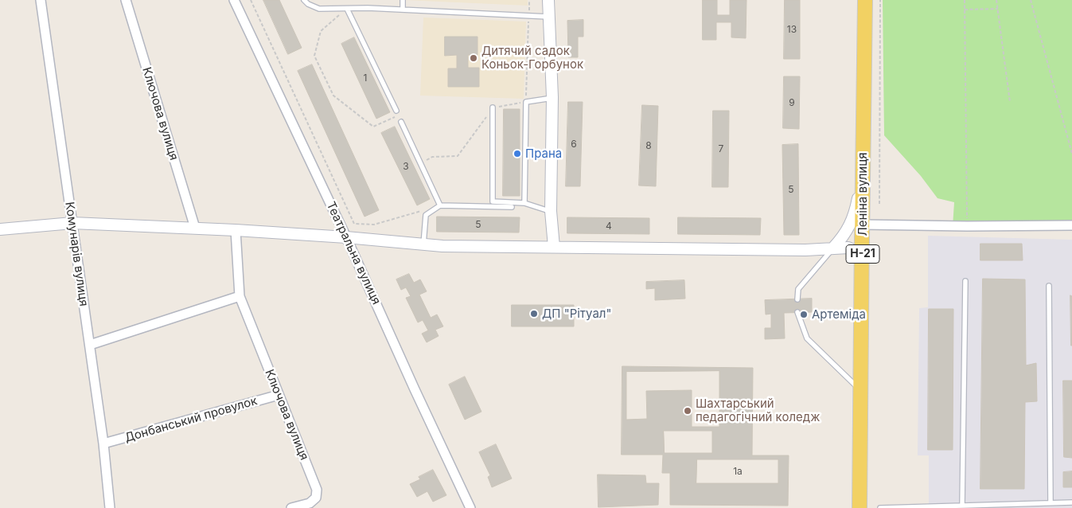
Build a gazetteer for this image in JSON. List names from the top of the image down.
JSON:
{
  "streets": {
    "main road": ["Леніна вулиця", "Н-21"],
    "street": [
      "Ключова вулиця",
      "Театральна вулиця",
      "Комунарів вулиця",
      "Донбанський провулок"
    ]
  },
  "crossings": [
    ["Ключова вулиця", "Донбанський провулок"],
    ["Комунарів вулиця", "Донбанський провулок"]
  ],
  "places": [
    "Дитячий садок Коньок-Горбунок",
    "Прана",
    "ДП \"Рітуал\"",
    "Артеміда",
    "Шахтарський педагогічний коледж"
  ],
  "house_numbers": [
    "13",
    "1",
    "9",
    "6",
    "8",
    "7",
    "3",
    "5",
    "5",
    "4",
    "1а"
  ]
}
